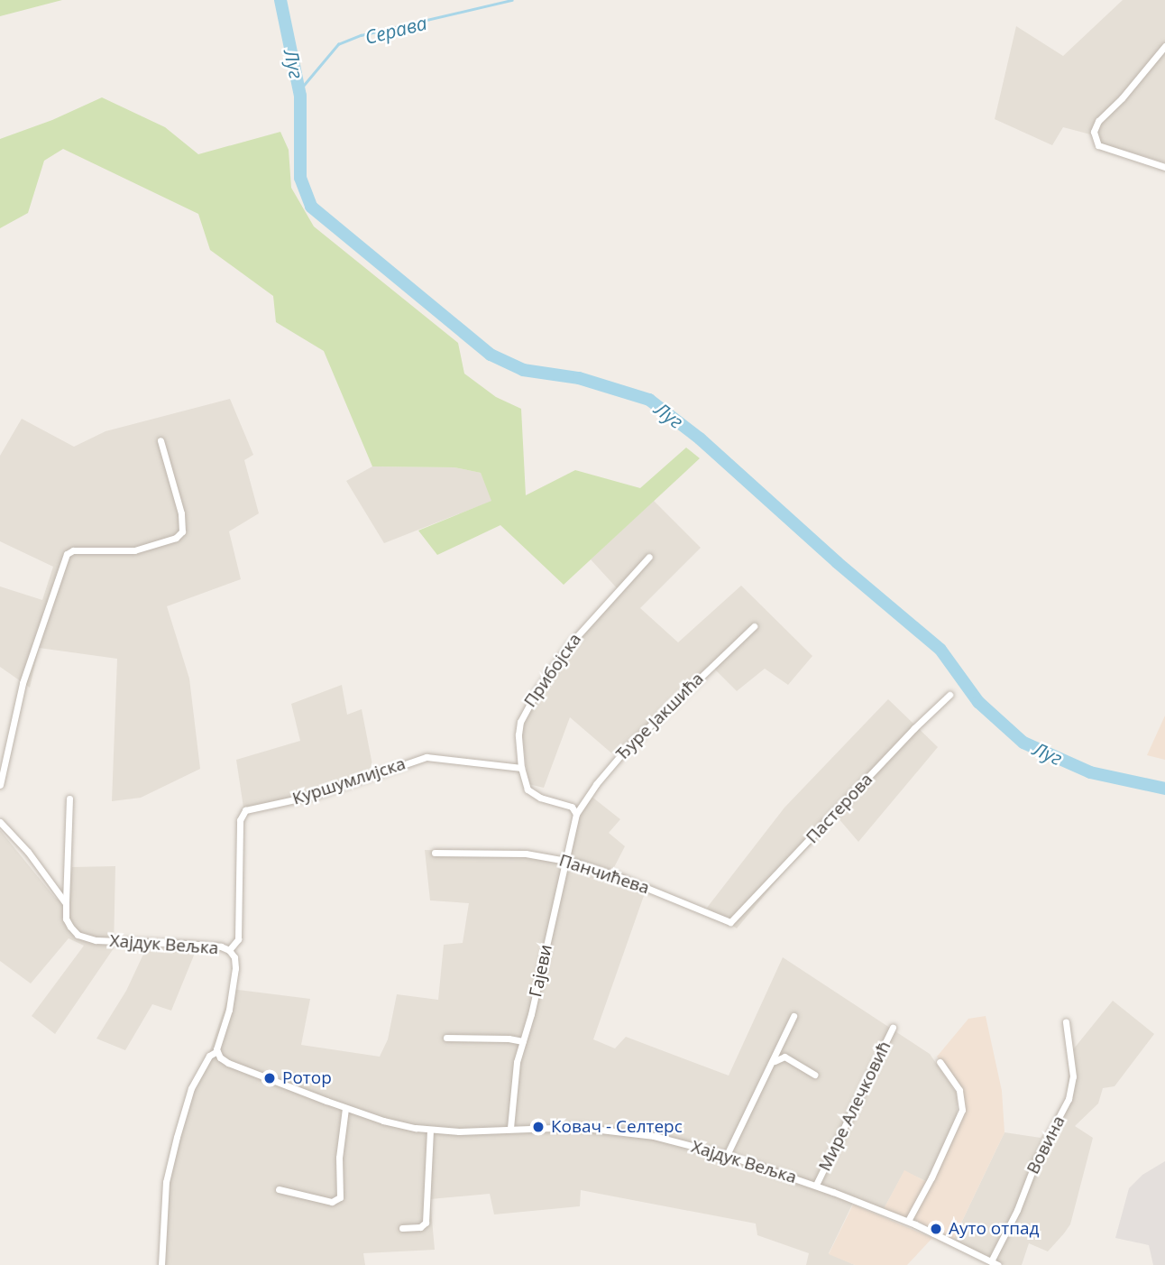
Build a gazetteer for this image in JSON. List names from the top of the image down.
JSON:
{
  "streets": {
    "street": [
      "Прибојска",
      "Ђуре Јакшића",
      "Куршумлијска",
      "Пастерова",
      "Панчићева",
      "Хајдук Вељка",
      "Гајеви",
      "Мире Алечковић",
      "Вовина"
    ]
  },
  "crossings": [
    ["Прибојска", "Ђуре Јакшића"],
    ["Прибојска", "Куршумлијска"],
    ["Прибојска", "Гајеви"],
    ["Ђуре Јакшића", "Гајеви"],
    ["Куршумлијска", "Хајдук Вељка"],
    ["Пастерова", "Панчићева"],
    ["Панчићева", "Гајеви"],
    ["Хајдук Вељка", "Гајеви"],
    ["Хајдук Вељка", "Мире Алечковић"],
    ["Хајдук Вељка", "Вовина"]
  ],
  "water": ["Серава", "Луг"],
  "places": ["Ротор", "Ковач - Селтерс", "Ауто отпад"]
}
